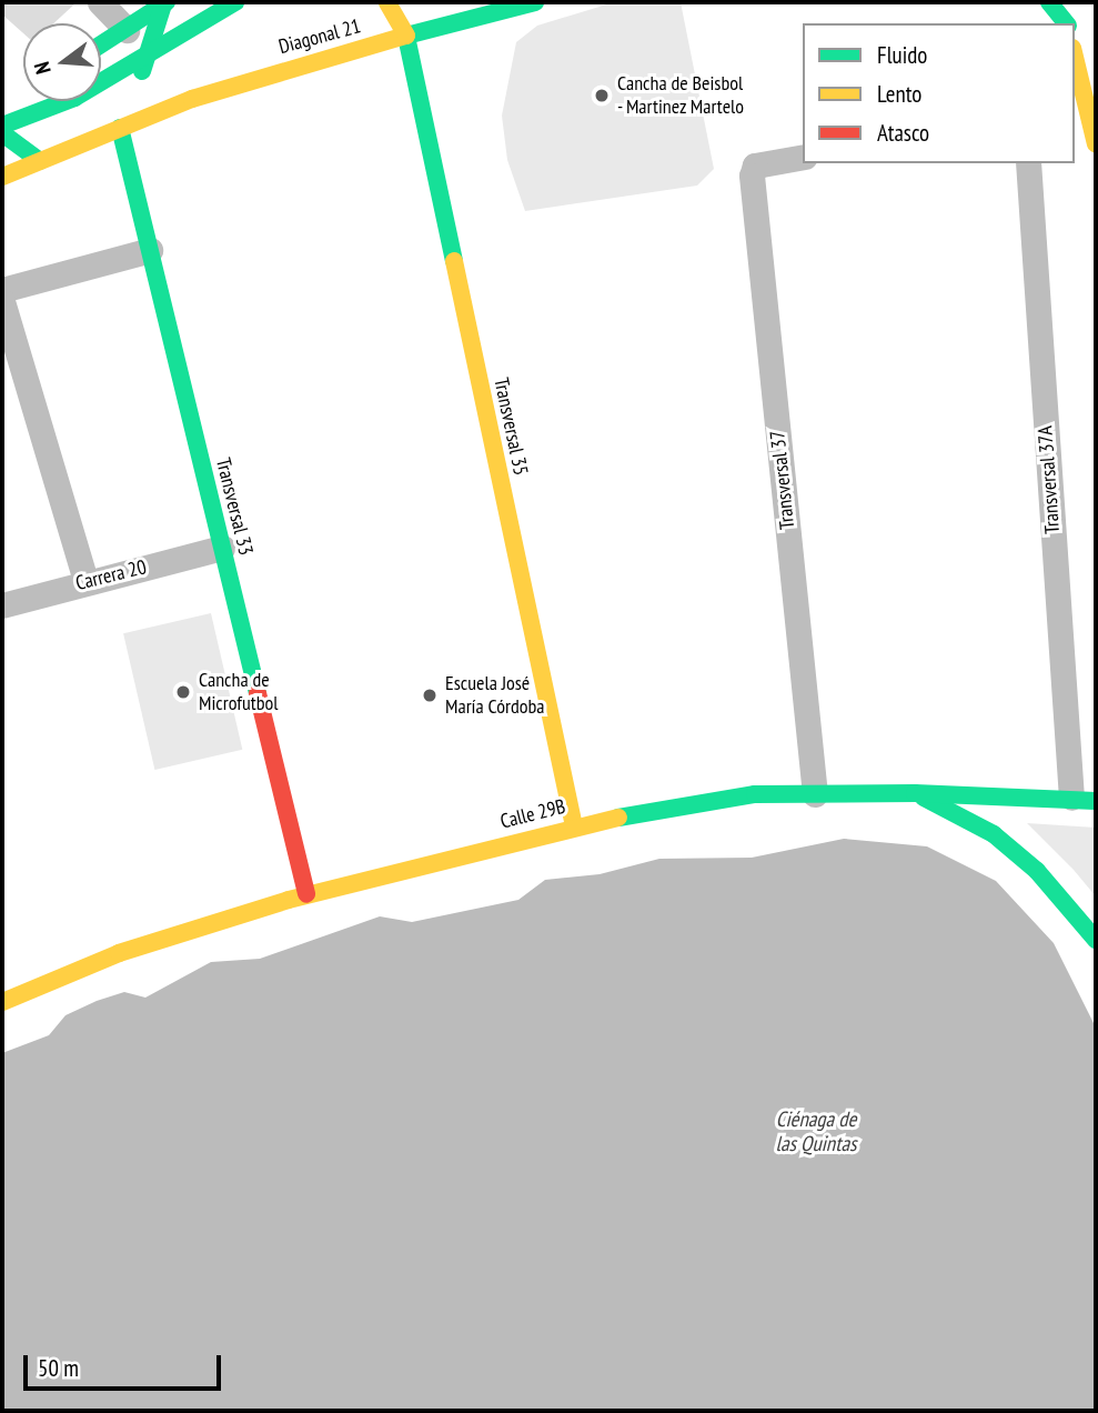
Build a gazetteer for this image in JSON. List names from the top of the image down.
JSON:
{
  "streets": {
    "main road": [
      "Diagonal 21",
      "Transversal 35",
      "Transversal 33",
      "Calle 29B"
    ],
    "street": ["Transversal 37", "Transversal 37A", "Carrera 20"]
  },
  "crossings": [
    ["Diagonal 21", "Transversal 35"],
    ["Diagonal 21", "Transversal 33"],
    ["Transversal 35", "Calle 29B"],
    ["Transversal 37", "Calle 29B"],
    ["Transversal 37A", "Calle 29B"],
    ["Transversal 33", "Carrera 20"],
    ["Transversal 33", "Calle 29B"]
  ],
  "water": ["Ciénaga de las Quintas"],
  "places": ["Cancha de Beisbol - Martinez Martelo", "Cancha de Microfutbol", "Escuela José María Córdoba"],
  "legend": ["Fluido", "Lento", "Atasco"],
  "scale_bar": "50 m",
  "north": "left"
}
